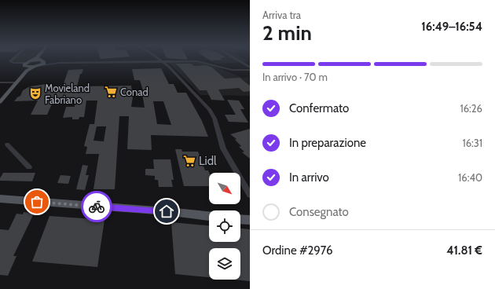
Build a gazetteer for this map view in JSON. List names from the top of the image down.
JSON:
{
  "places": {
    "supermarket": ["Conad", "Lidl"],
    "theatre": ["Movieland Fabriano"]
  },
  "north": "bottom right",
  "page": {
    "heading": ["2 min", "Arriva tra", "16:49–16:54"],
    "panel": ["Ordine #2976", "41.81 €"],
    "bar": "In arrivo · 70 m",
    "list": [
      ["Confermato", "16:26"],
      ["In preparazione", "16:31"],
      ["In arrivo", "16:40"],
      "Consegnato"
    ]
  }
}
